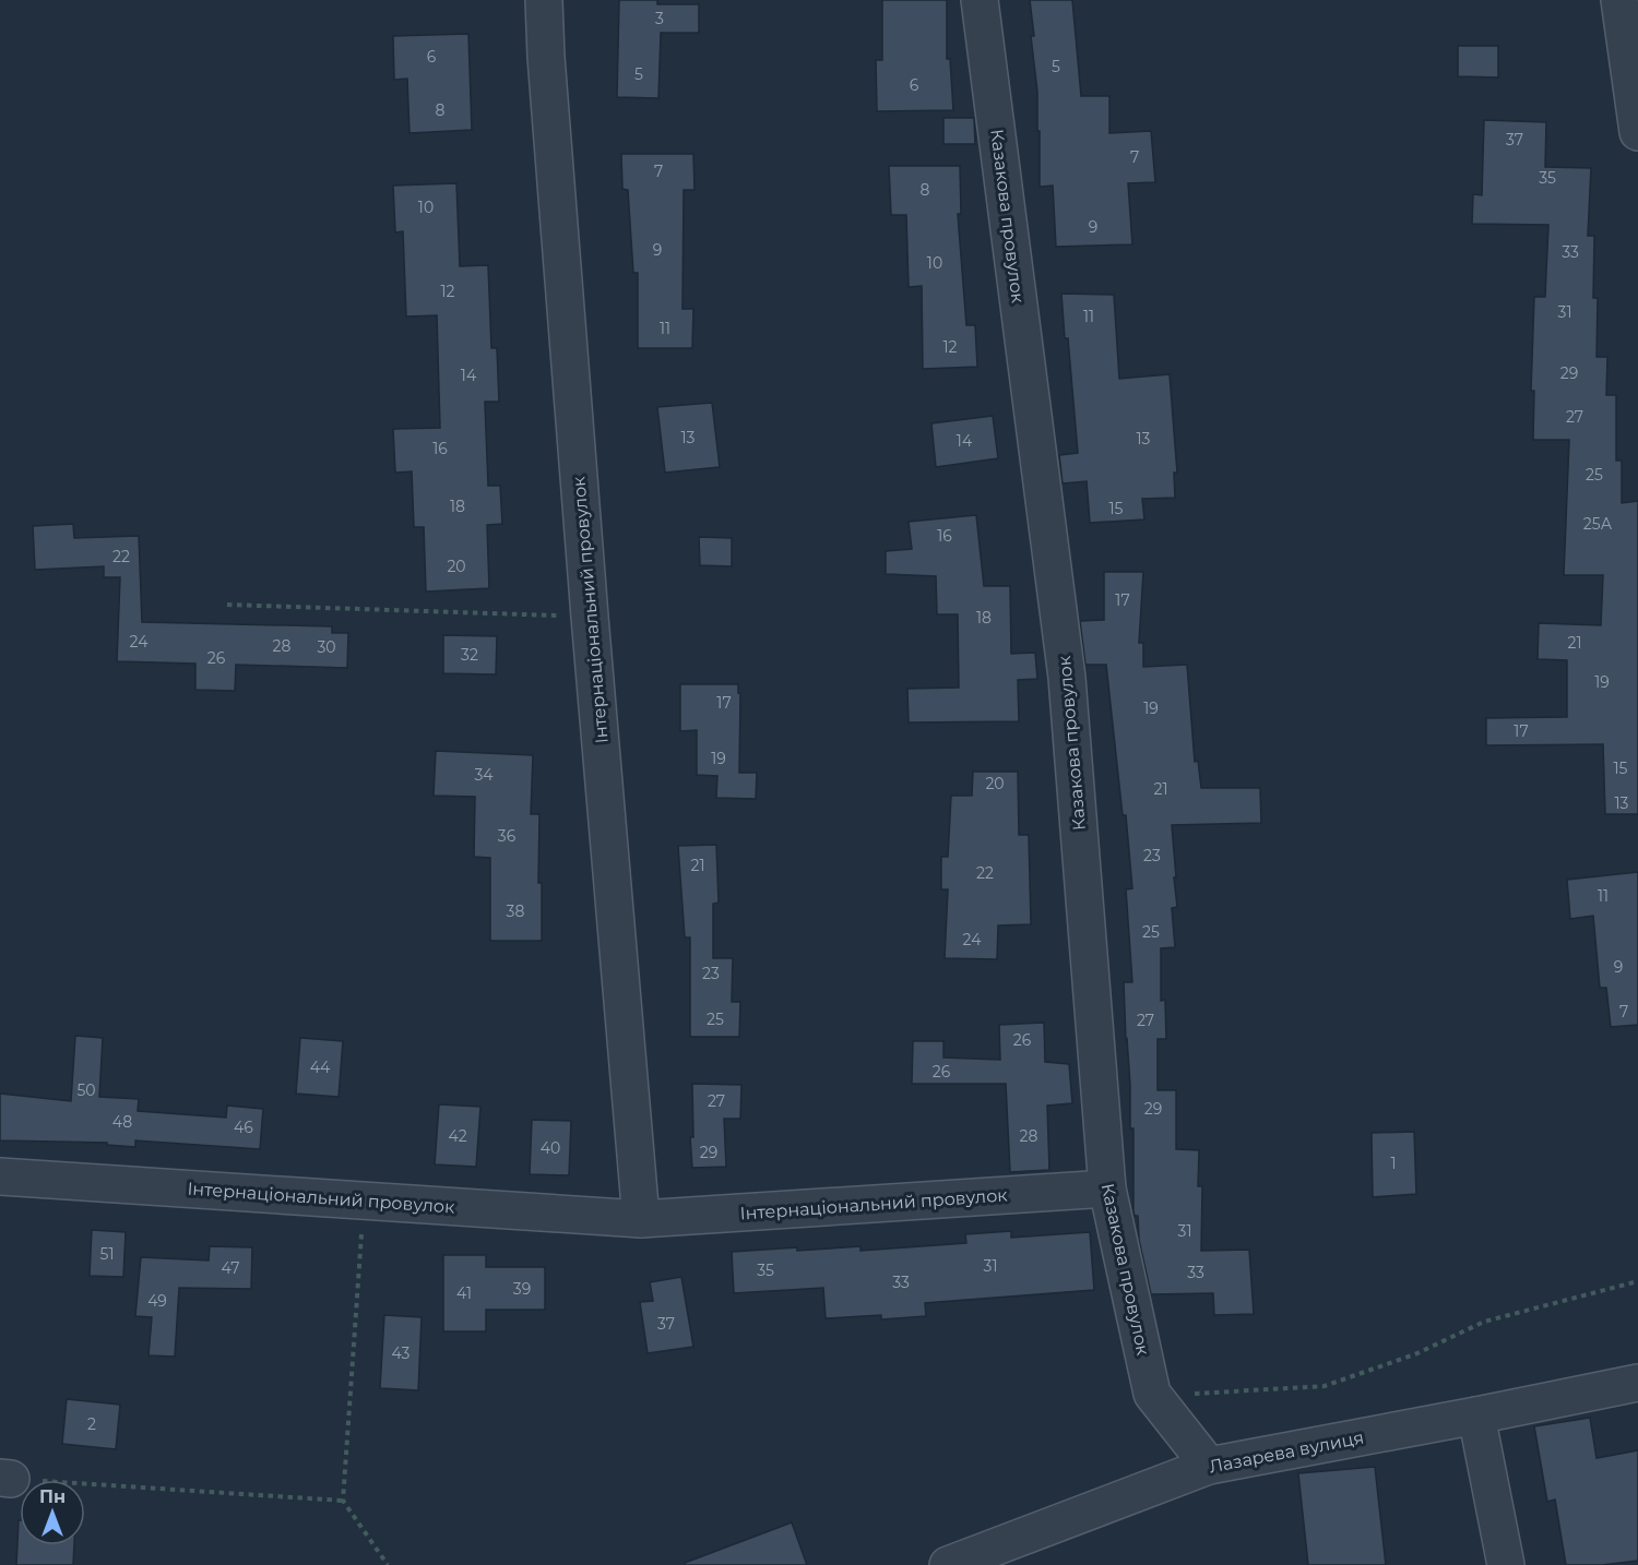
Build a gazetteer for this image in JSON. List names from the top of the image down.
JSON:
{
  "streets": {
    "street": ["Казакова провулок", "Інтернаціональний провулок", "Лазарева вулиця"]
  },
  "crossings": [
    ["Казакова провулок", "Інтернаціональний провулок"],
    ["Казакова провулок", "Лазарева вулиця"]
  ],
  "house_numbers": [
    "3",
    "6",
    "5",
    "5",
    "6",
    "8",
    "37",
    "7",
    "7",
    "35",
    "8",
    "10",
    "9",
    "9",
    "33",
    "10",
    "12",
    "31",
    "11",
    "11",
    "12",
    "29",
    "14",
    "27",
    "13",
    "13",
    "14",
    "16",
    "25",
    "18",
    "15",
    "25А",
    "16",
    "22",
    "20",
    "17",
    "18",
    "24",
    "21",
    "28",
    "30",
    "32",
    "26",
    "19",
    "17",
    "19",
    "17",
    "19",
    "15",
    "34",
    "20",
    "21",
    "13",
    "36",
    "23",
    "21",
    "22",
    "11",
    "38",
    "25",
    "24",
    "9",
    "23",
    "7",
    "25",
    "27",
    "26",
    "44",
    "26",
    "50",
    "27",
    "29",
    "48",
    "46",
    "42",
    "28",
    "40",
    "29",
    "1",
    "31",
    "51",
    "31",
    "47",
    "35",
    "33",
    "33",
    "39",
    "41",
    "49",
    "37",
    "43",
    "2"
  ],
  "north": "top"
}
